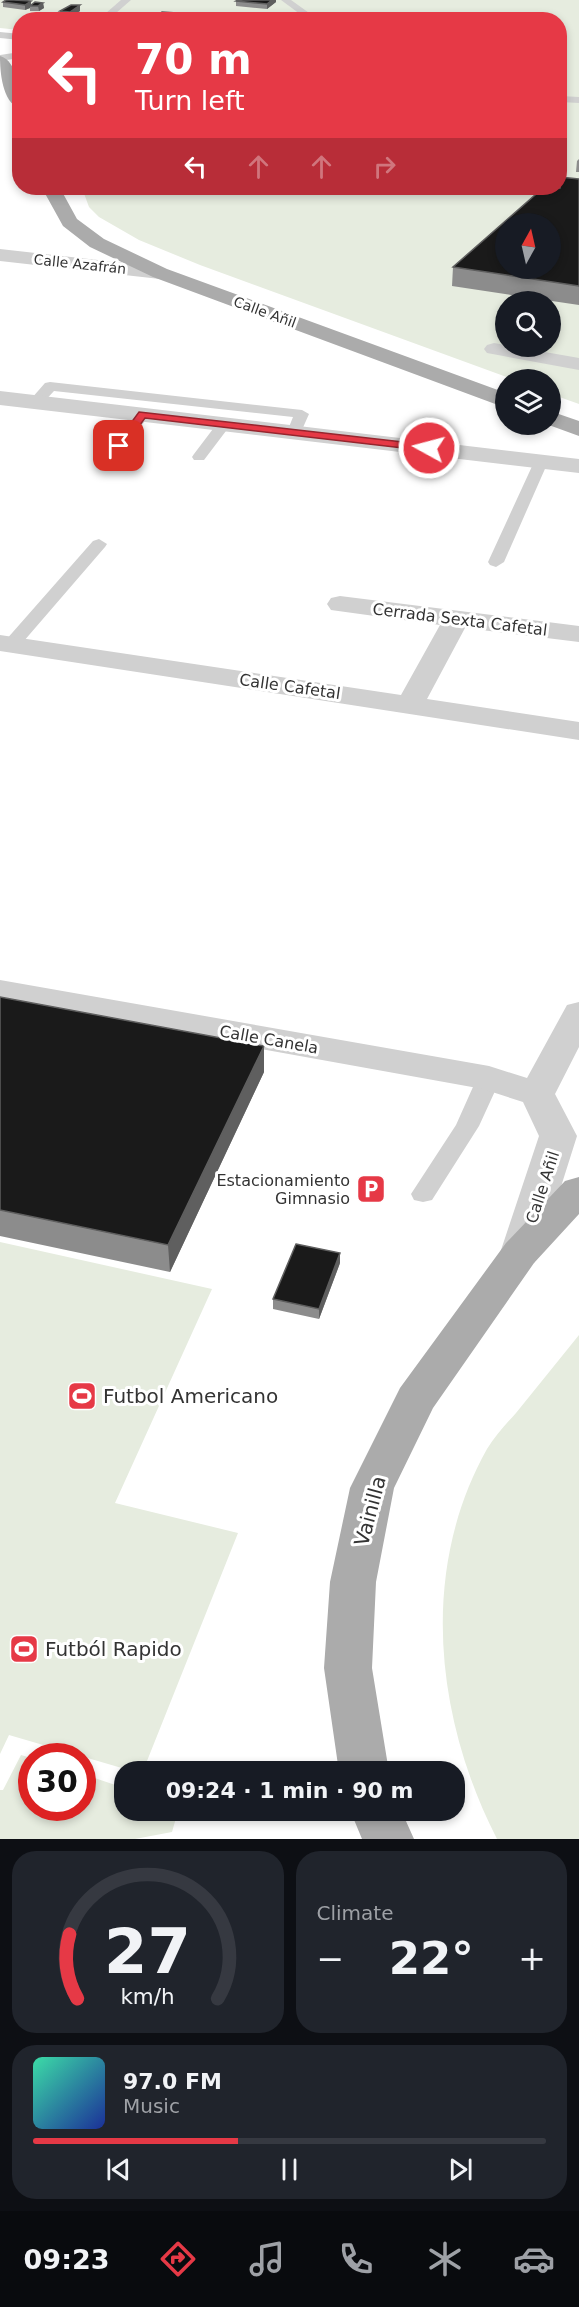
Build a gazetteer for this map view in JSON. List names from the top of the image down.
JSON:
{
  "streets": {
    "main road": ["Calle Añil", "Vainilla"],
    "street": [
      "Calle Azafrán",
      "Cerrada Sexta Cafetal",
      "Calle Cafetal",
      "Calle Canela"
    ]
  },
  "crossings": [
    ["Calle Azafrán", "Calle Añil"],
    ["Calle Añil", "Calle Canela"],
    ["Calle Añil", "Vainilla"]
  ],
  "places": {
    "parking": ["Estacionamiento Gimnasio"],
    "sports": ["Futbol Americano", "Futból Rapido"]
  },
  "north": "top",
  "page": {
    "turn": ["70 m", "Turn left"],
    "limit": "30",
    "trip": "09:24 · 1 min · 90 m",
    "tile": "Climate",
    "heat": ["−", "22°", "+"],
    "song": ["97.0 FM", "Music"],
    "tabs": "09:23",
    "gauge": ["27", "km/h"]
  }
}
